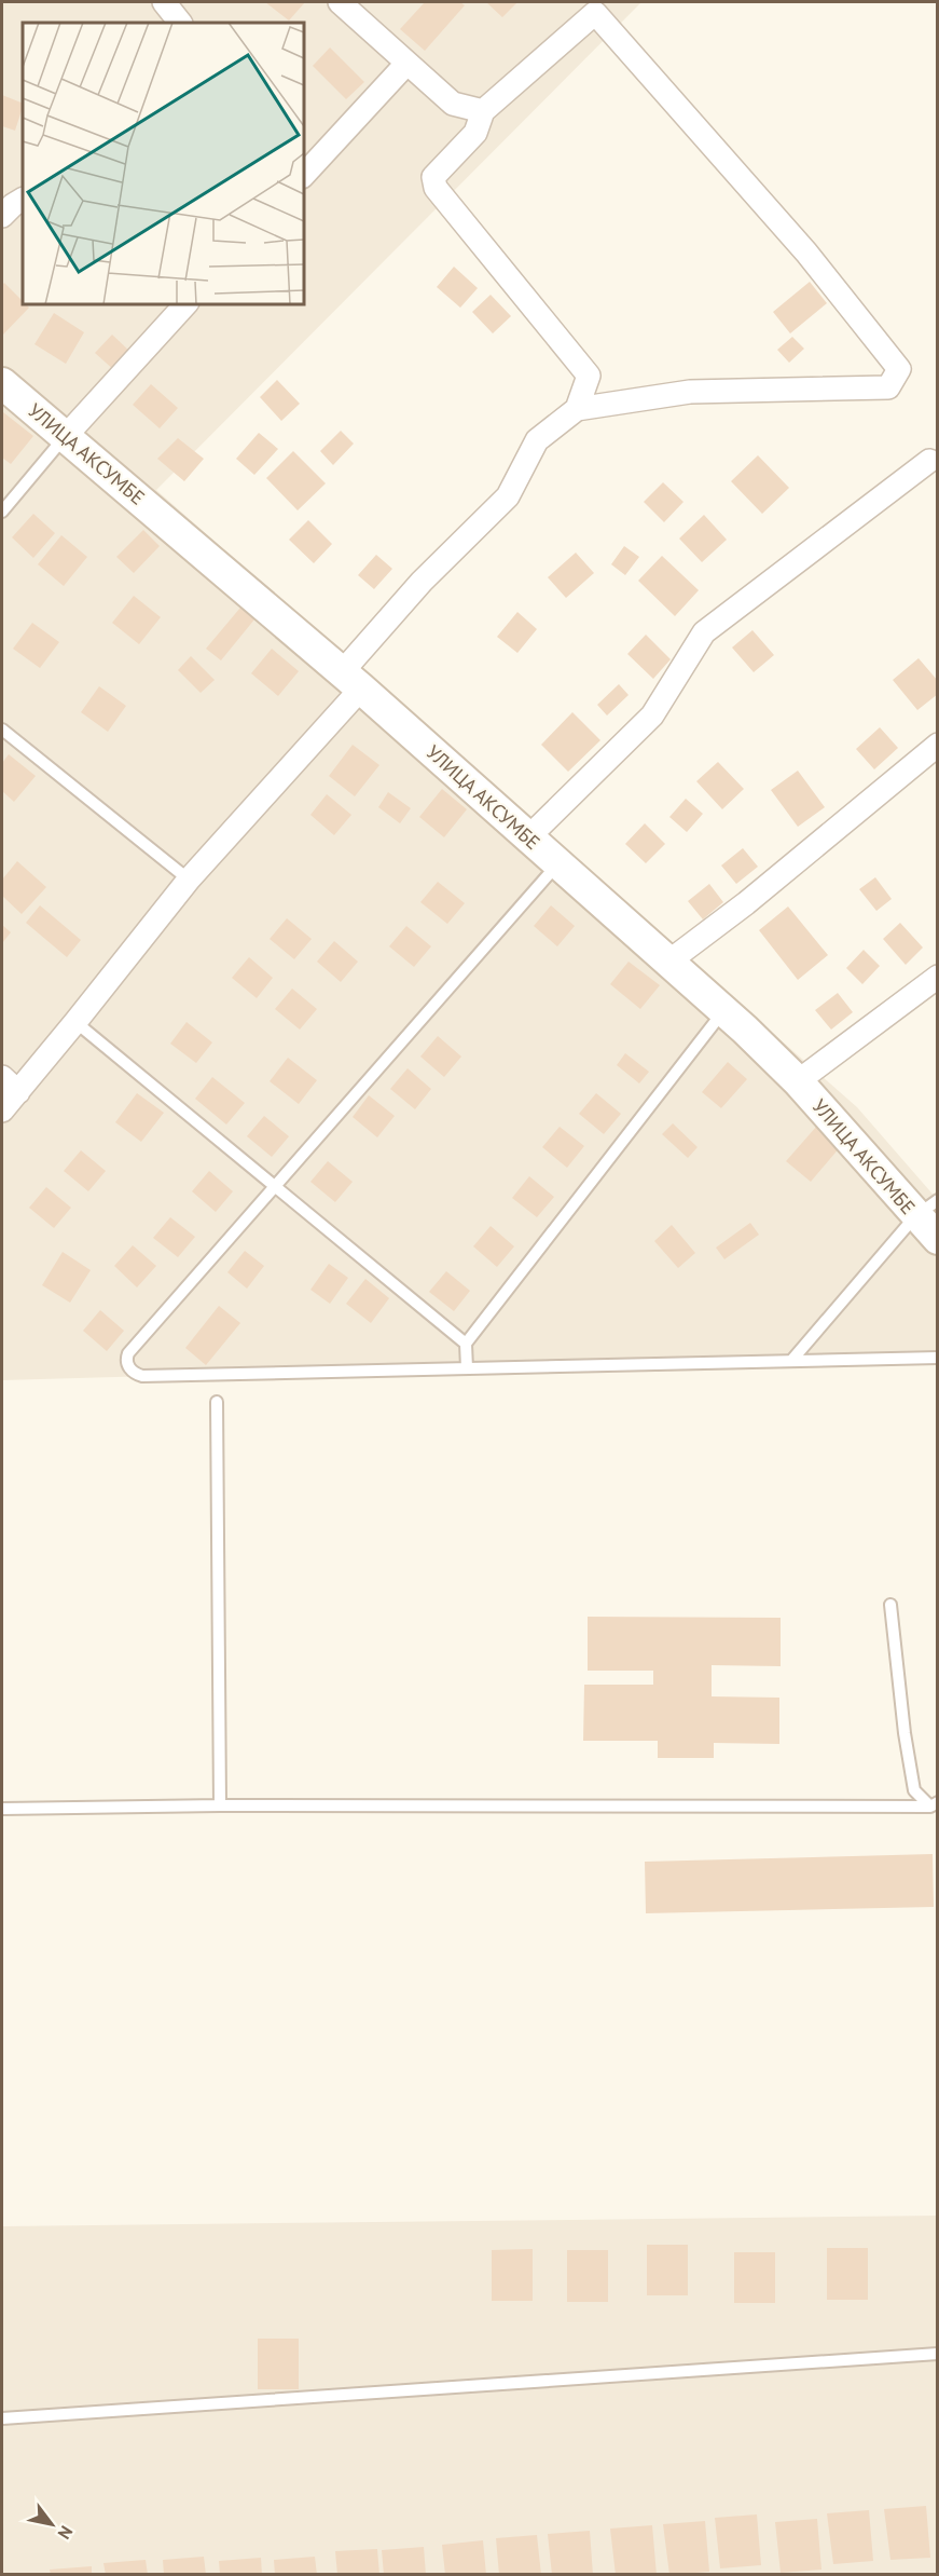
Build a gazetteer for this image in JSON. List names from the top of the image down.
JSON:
{
  "streets": {
    "main road": ["УЛИЦА АКСУМБЕ"]
  },
  "north": "bottom right"
}
